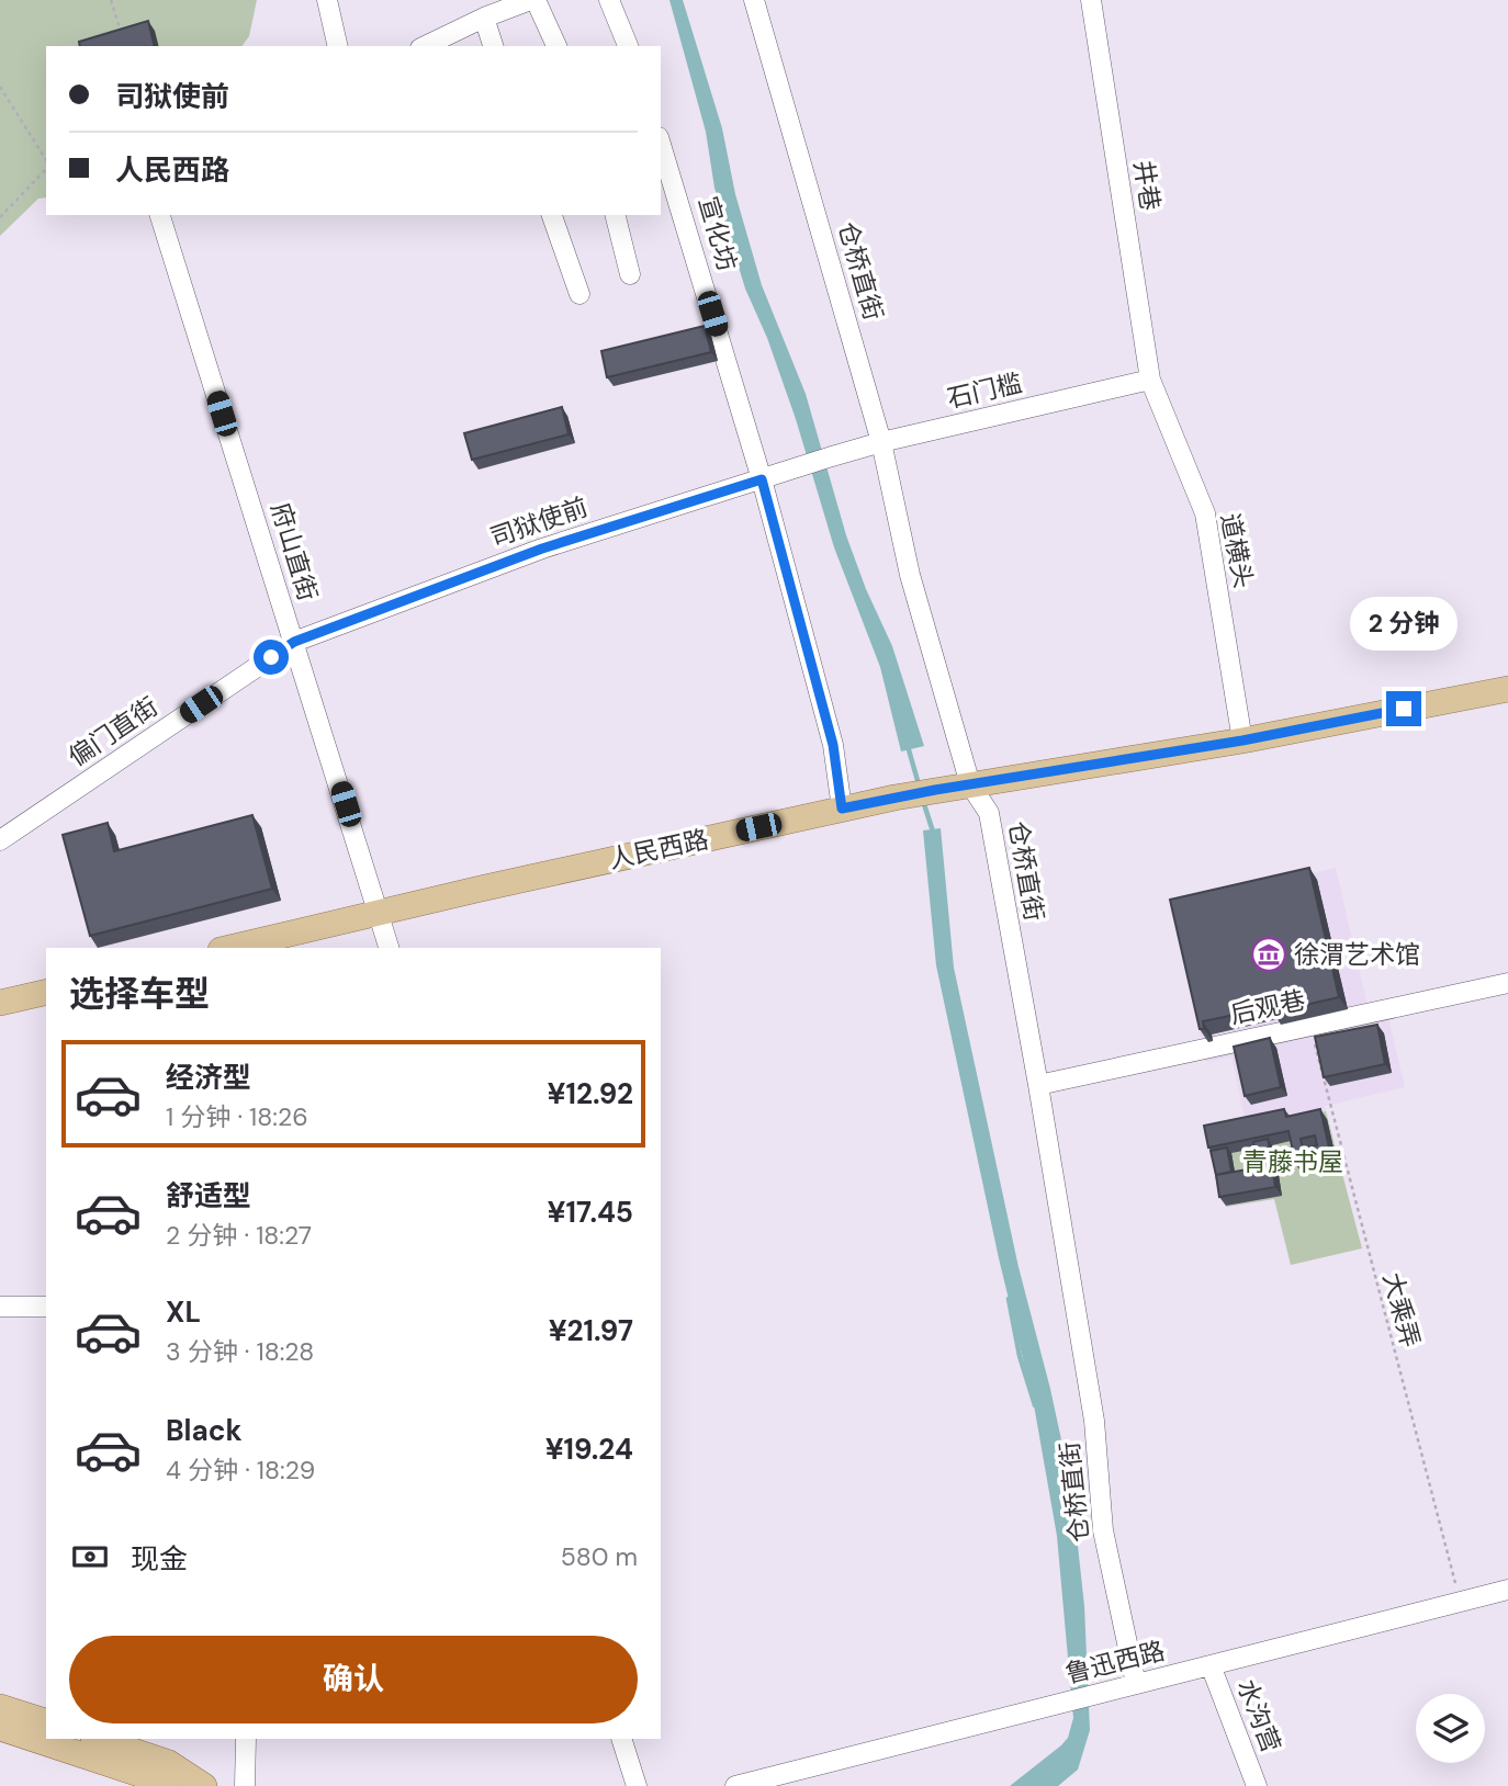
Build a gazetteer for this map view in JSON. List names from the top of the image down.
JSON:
{
  "streets": {
    "main road": ["人民西路"],
    "street": [
      "井巷",
      "宣化坊",
      "仓桥直街",
      "石门槛",
      "司狱使前",
      "道横头",
      "府山直街",
      "偏门直街",
      "后观巷",
      "鲁迅西路",
      "水沟营"
    ],
    "path": ["大乘弄"]
  },
  "crossings": [
    ["井巷", "石门槛"],
    ["井巷", "道横头"],
    ["宣化坊", "司狱使前"],
    ["宣化坊", "人民西路"],
    ["仓桥直街", "石门槛"],
    ["仓桥直街", "人民西路"],
    ["仓桥直街", "后观巷"],
    ["仓桥直街", "鲁迅西路"],
    ["石门槛", "司狱使前"],
    ["石门槛", "道横头"],
    ["司狱使前", "府山直街"],
    ["司狱使前", "偏门直街"],
    ["道横头", "人民西路"],
    ["府山直街", "偏门直街"],
    ["府山直街", "人民西路"],
    ["后观巷", "大乘弄"],
    ["大乘弄", "鲁迅西路"],
    ["鲁迅西路", "水沟营"]
  ],
  "parks": ["青藤书屋"],
  "places": {
    "museum": ["徐渭艺术馆"]
  },
  "page": {
    "banner": ["司狱使前", "人民西路"],
    "bubble": "2 分钟",
    "heading": "选择车型",
    "list": [
      {
        "name": "经济型",
        "note": "1 分钟 · 18:26",
        "value": "¥12.92"
      },
      {
        "name": "舒适型",
        "note": "2 分钟 · 18:27",
        "value": "¥17.45"
      },
      {
        "name": "XL",
        "note": "3 分钟 · 18:28",
        "value": "¥21.97"
      },
      {
        "name": "Black",
        "note": "4 分钟 · 18:29",
        "value": "¥19.24"
      }
    ],
    "pay": ["现金", "580 m"],
    "buttons": "确认"
  }
}
